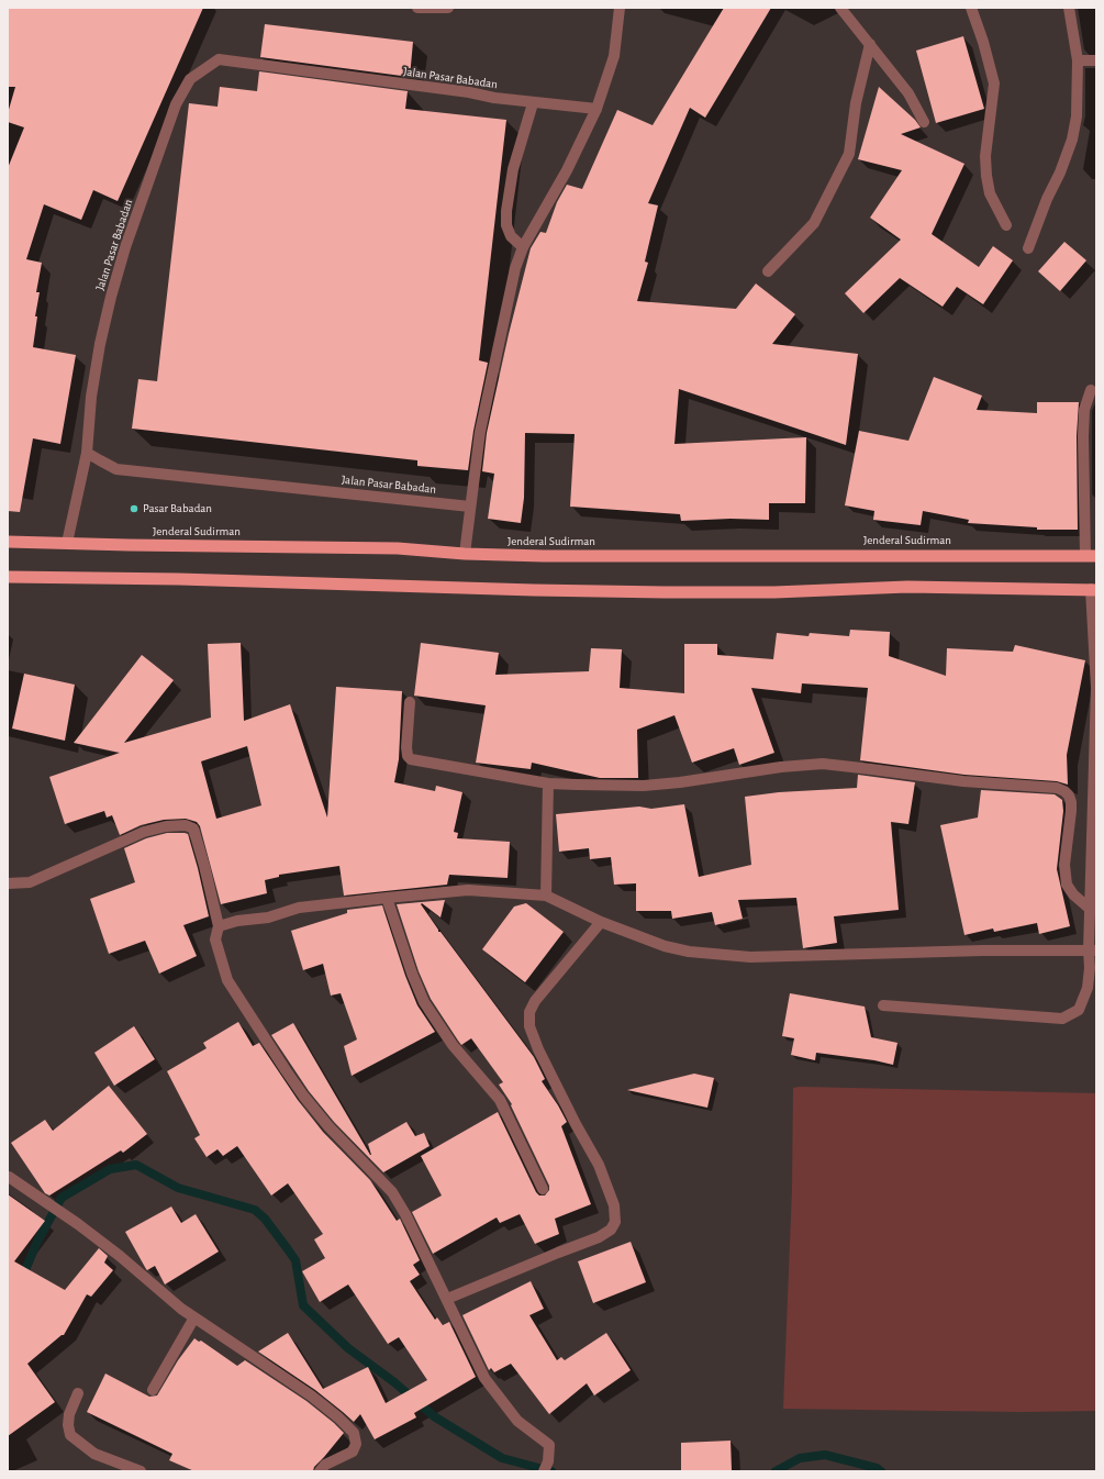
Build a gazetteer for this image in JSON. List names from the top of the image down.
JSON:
{
  "streets": {
    "highway": ["Jenderal Sudirman"],
    "street": ["Jalan Pasar Babadan"]
  },
  "places": ["Pasar Babadan"]
}
